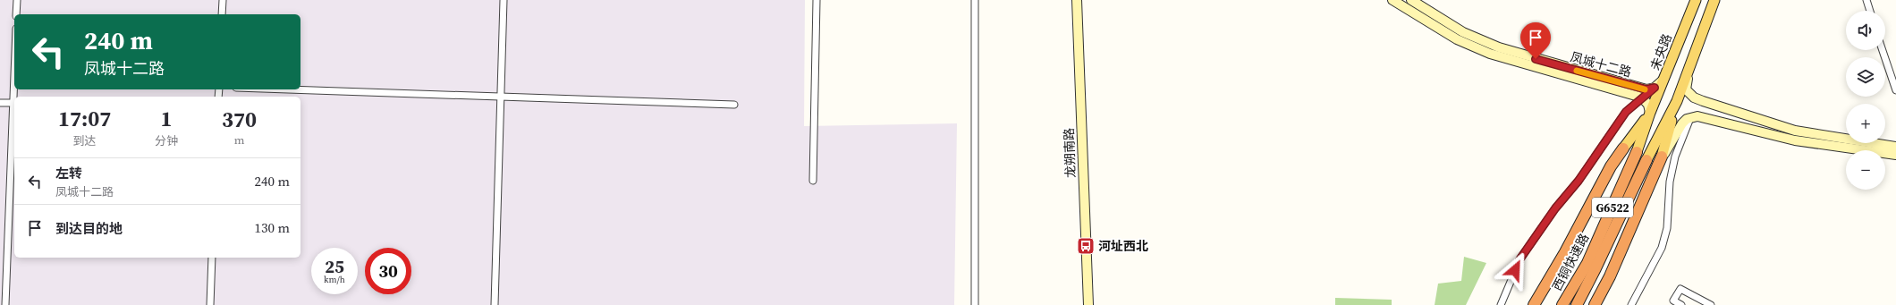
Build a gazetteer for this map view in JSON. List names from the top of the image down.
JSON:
{
  "streets": {
    "highway": ["G6522", "西铜快速路"],
    "main road": ["未央路"],
    "street": ["凤城十二路", "龙朔南路"]
  },
  "places": {
    "bus stop": ["河址西北"]
  },
  "page": {
    "map_buttons": ["+", "−"],
    "turn": ["240 m", "凤城十二路"],
    "eta": [
      "17:07",
      "到达",
      "1",
      "分钟",
      "370",
      "m"
    ],
    "list": [
      {
        "name": "左转",
        "note": "凤城十二路",
        "value": "240 m"
      },
      {
        "name": "到达目的地",
        "value": "130 m"
      }
    ],
    "speed": "25 km/h",
    "limit": "30"
  }
}
